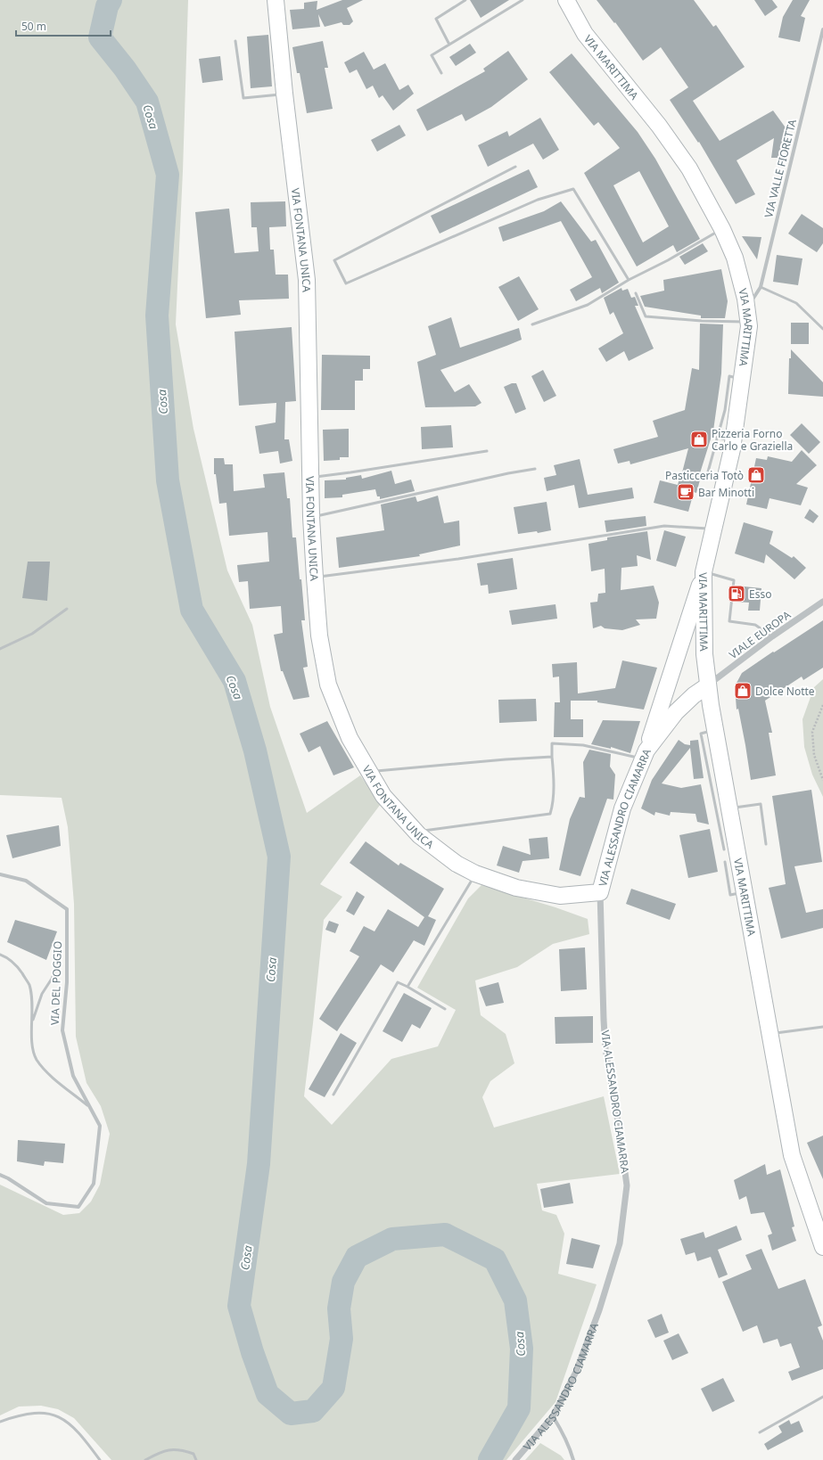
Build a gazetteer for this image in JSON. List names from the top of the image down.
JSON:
{
  "streets": {
    "main road": ["VIA MARITTIMA", "VIA FONTANA UNICA", "VIA ALESSANDRO CIAMARRA"],
    "street": ["VIA VALLE FIORETTA", "VIALE EUROPA", "VIA DEL POGGIO"]
  },
  "crossings": [
    ["VIA MARITTIMA", "VIA VALLE FIORETTA"],
    ["VIA MARITTIMA", "VIALE EUROPA"],
    ["VIA MARITTIMA", "VIA ALESSANDRO CIAMARRA"],
    ["VIA FONTANA UNICA", "VIA ALESSANDRO CIAMARRA"],
    ["VIALE EUROPA", "VIA ALESSANDRO CIAMARRA"]
  ],
  "water": ["Cosa"],
  "places": {
    "shop": ["Pizzeria Forno Carlo e Graziella", "Pasticceria Totò", "Dolce Notte"],
    "cafe": ["Bar Minotti"],
    "fuel station": ["Esso"]
  },
  "scale_bar": "50 m"
}
